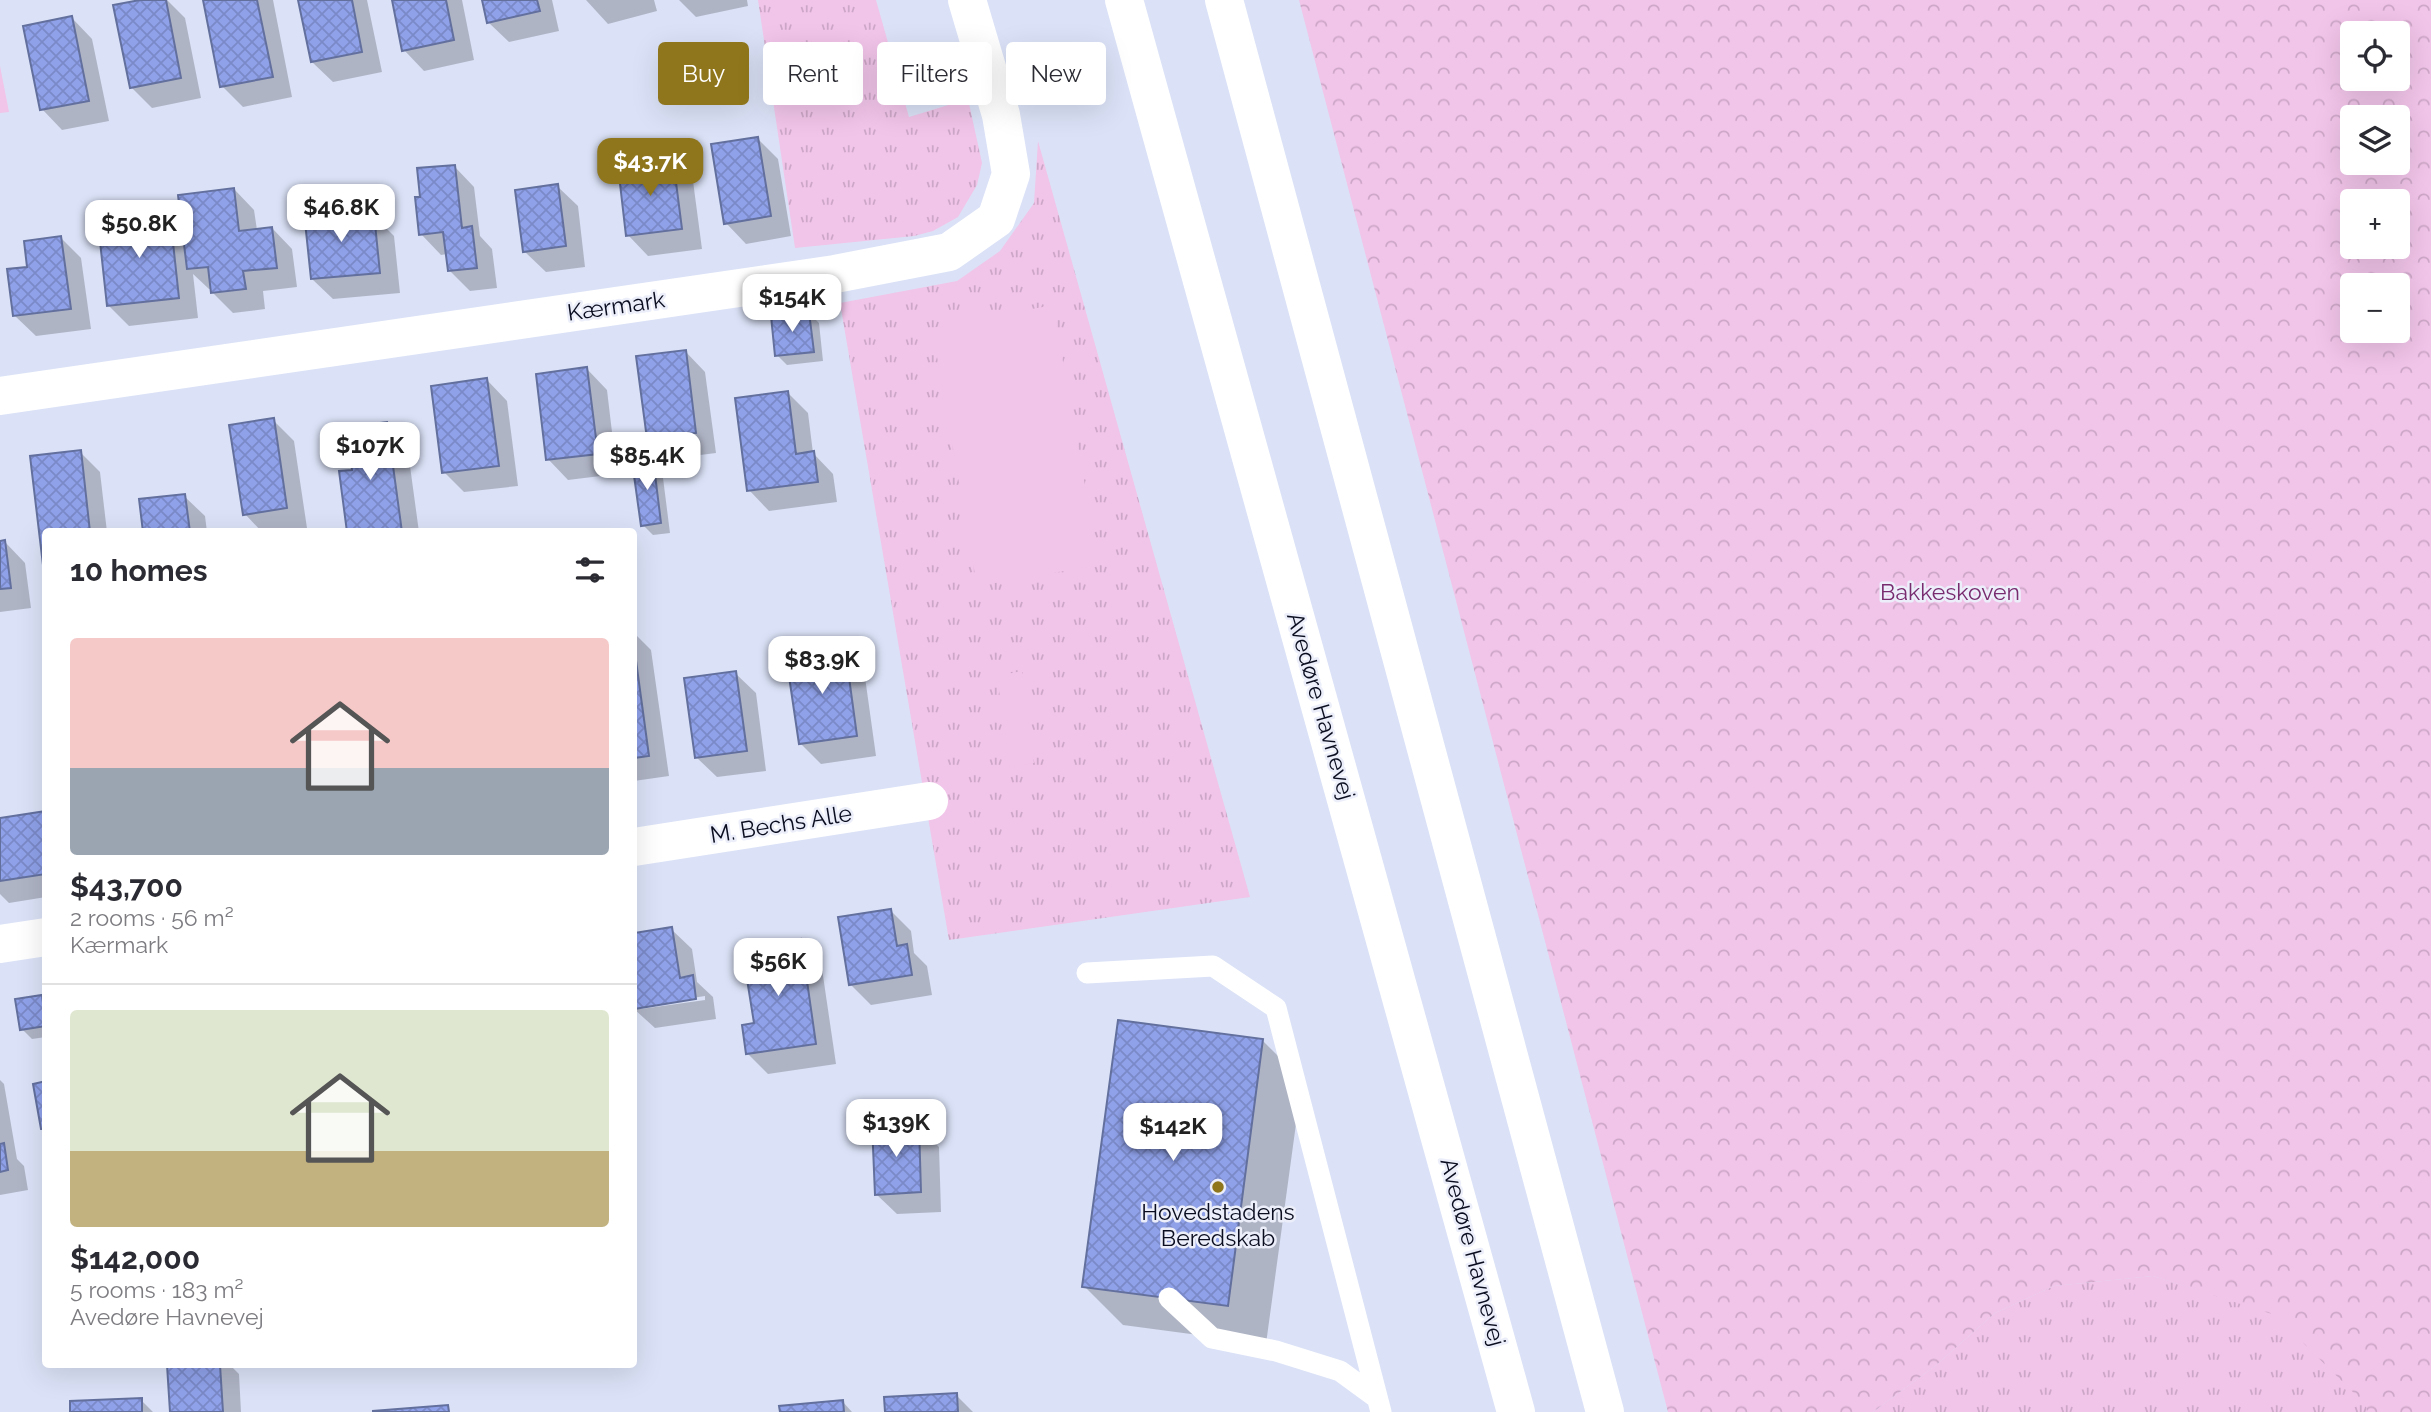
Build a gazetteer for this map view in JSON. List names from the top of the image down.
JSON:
{
  "streets": {
    "street": ["Kærmark", "Avedøre Havnevej", "M. Bechs Alle"]
  },
  "parks": ["Bakkeskoven"],
  "places": ["Hovedstadens Beredskab"],
  "page": {
    "map_buttons": ["+", "−"],
    "chip": [
      "Buy",
      "Rent",
      "Filters",
      "New"
    ],
    "price": [
      "$43.7K",
      "$46.8K",
      "$50.8K",
      "$154K",
      "$107K",
      "$85.4K",
      "$83.9K",
      "$56K",
      "$139K",
      "$142K"
    ],
    "heading": "10 homes",
    "list": [
      {
        "name": "$43,700",
        "note": "2 rooms · 56 m² · Kærmark"
      },
      {
        "name": "$142,000",
        "note": "5 rooms · 183 m² · Avedøre Havnevej"
      }
    ]
  }
}
